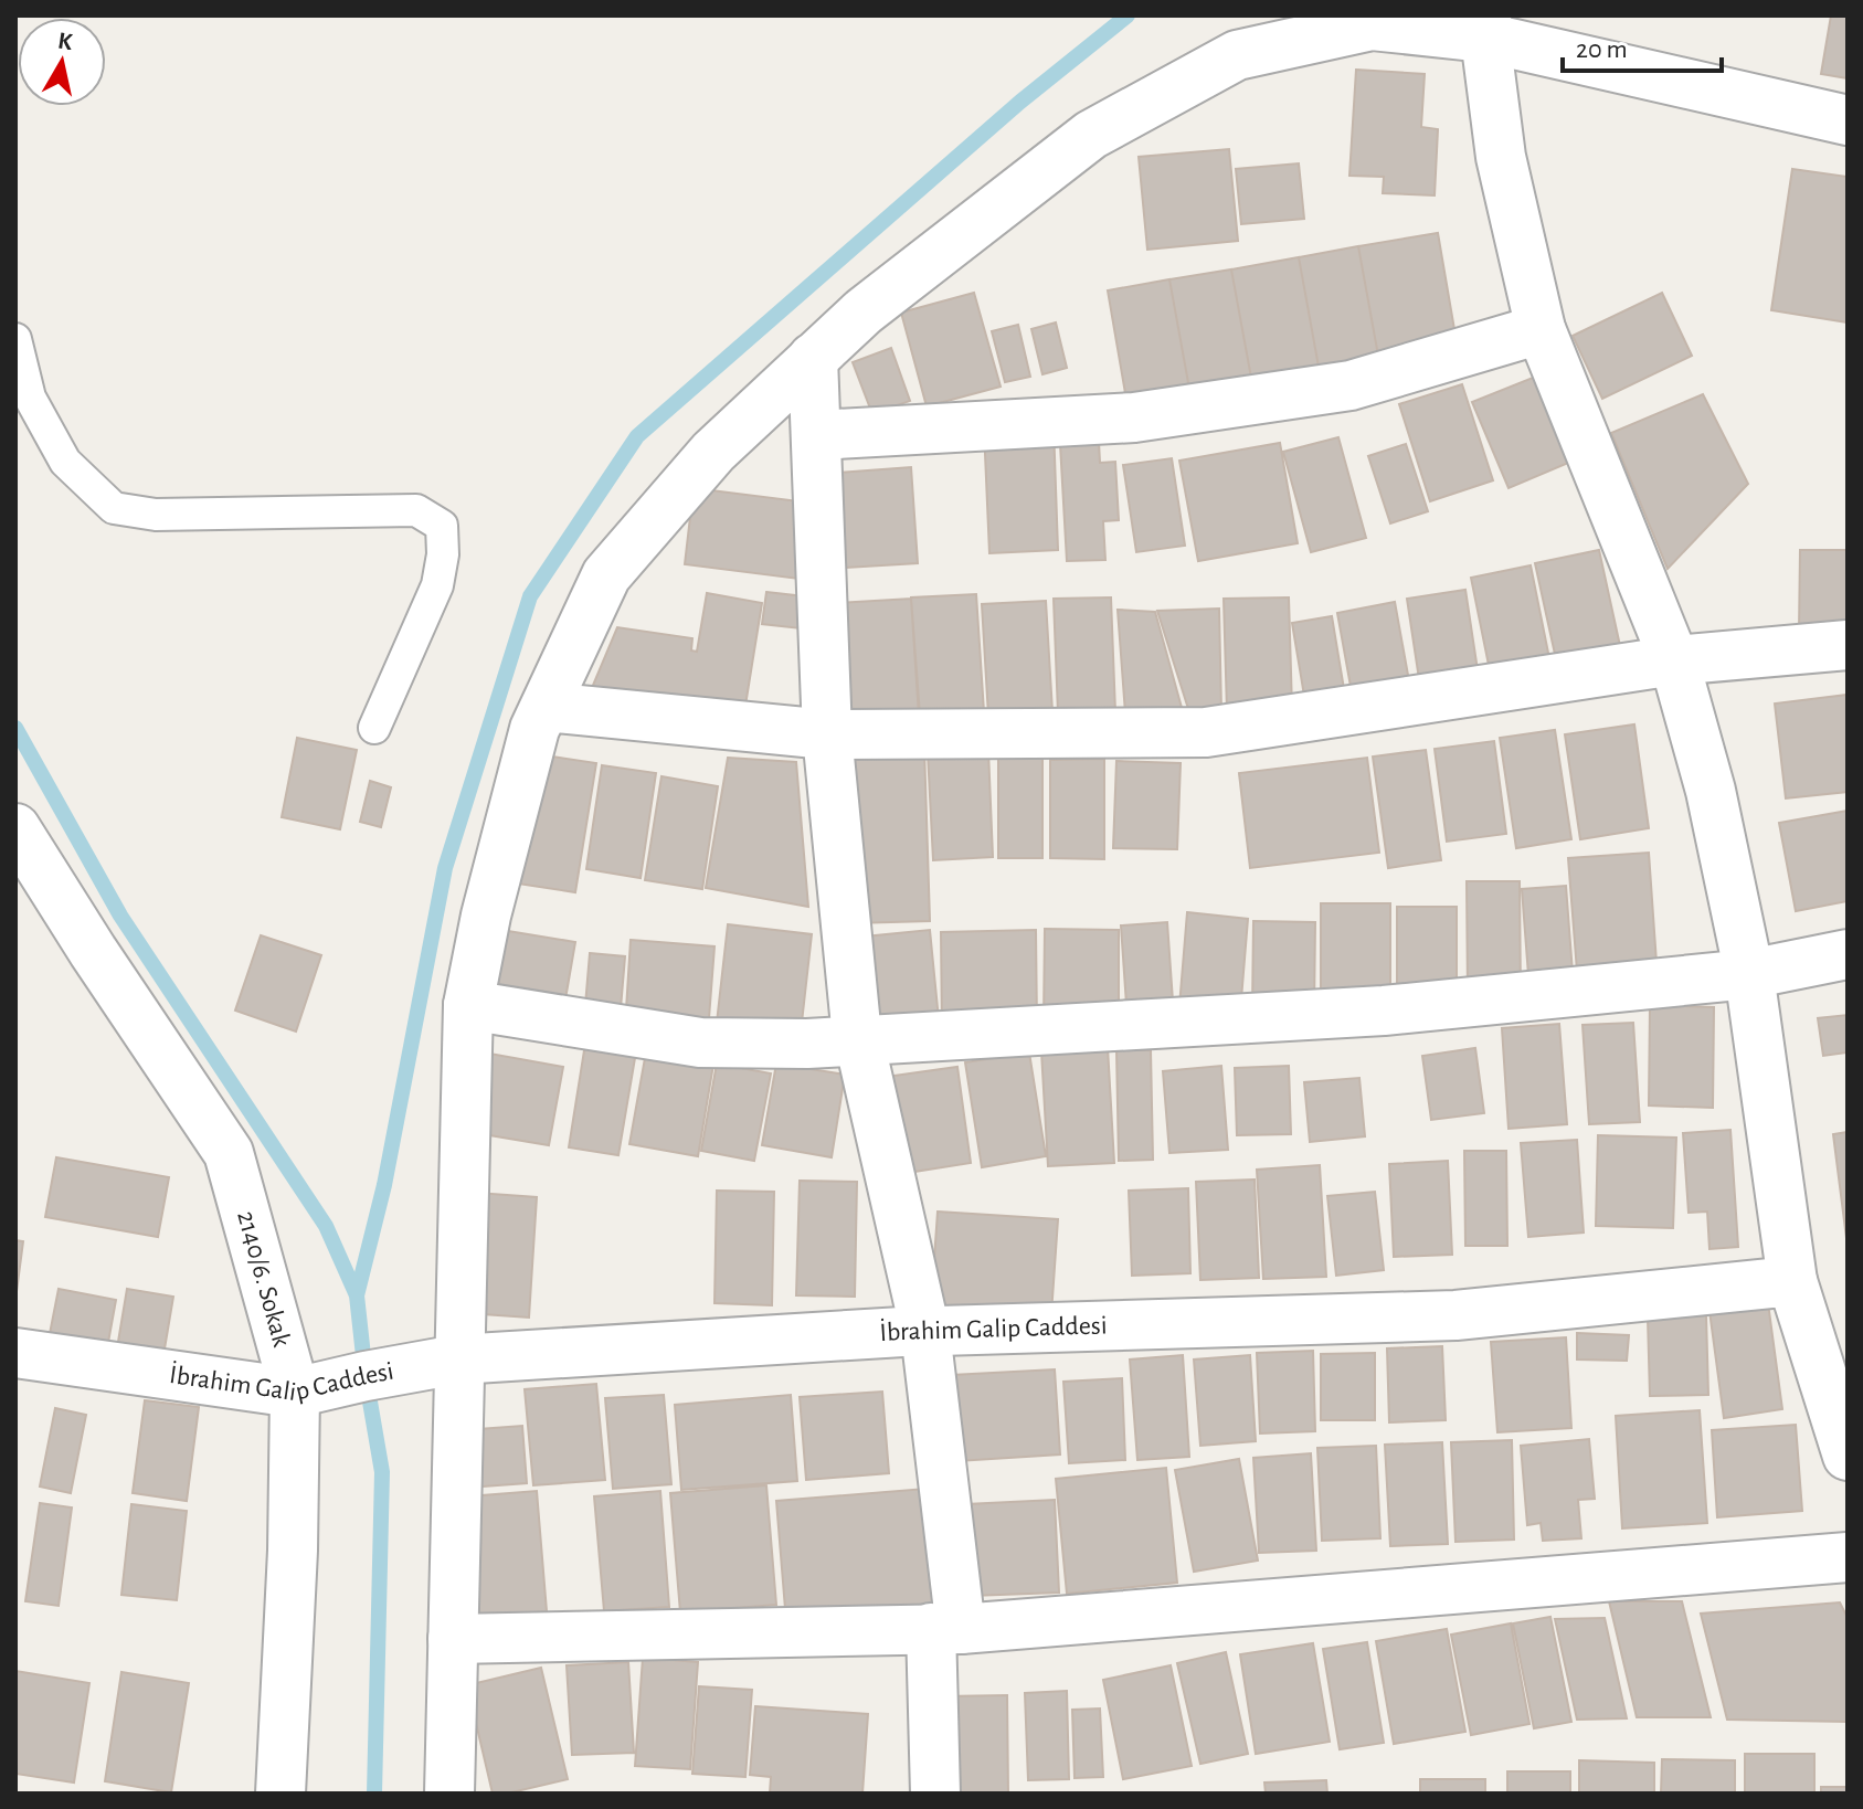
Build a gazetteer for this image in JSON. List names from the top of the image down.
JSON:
{
  "streets": {
    "street": ["2140/6. Sokak", "İbrahim Galip Caddesi"]
  },
  "crossings": [
    ["2140/6. Sokak", "İbrahim Galip Caddesi"]
  ],
  "scale_bar": "20 m",
  "north": "top"
}
